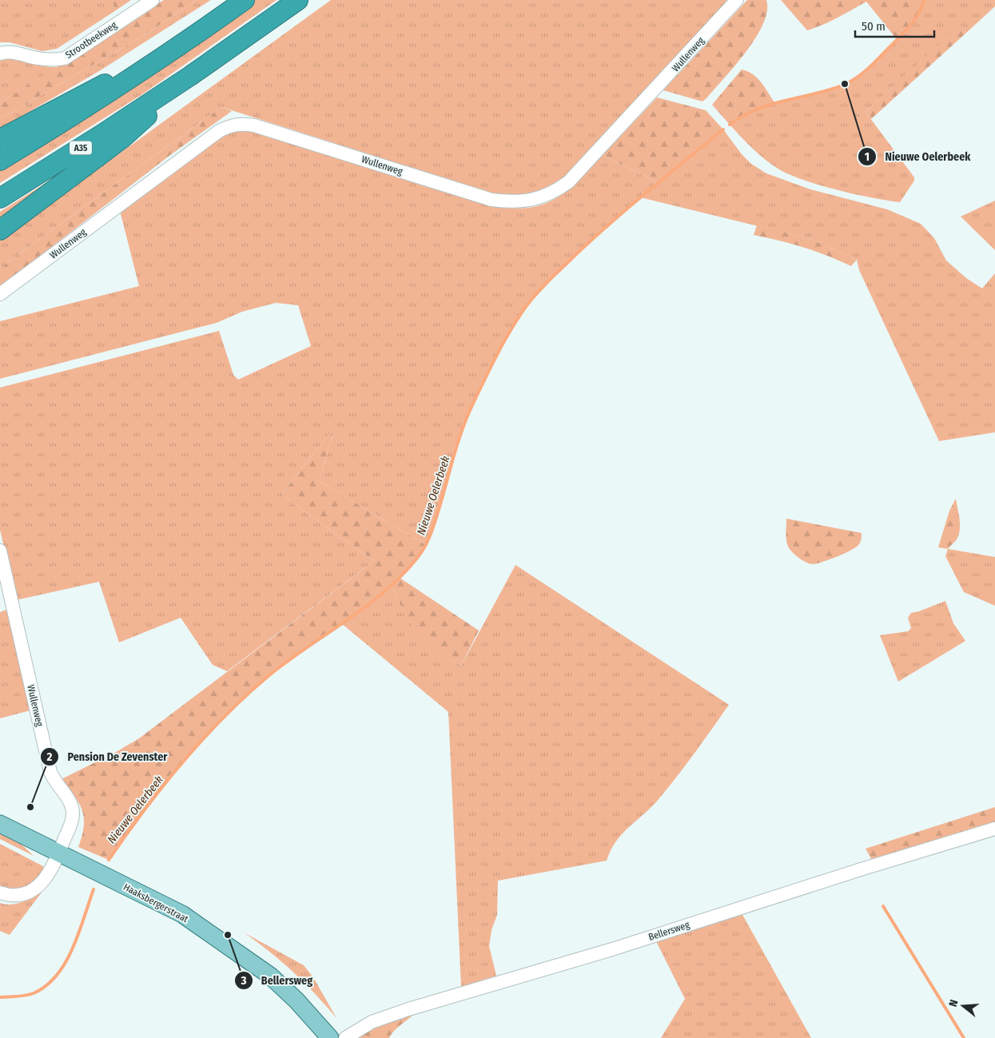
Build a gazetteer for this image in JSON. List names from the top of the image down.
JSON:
{
  "streets": {
    "highway": ["A35"],
    "main road": ["Haaksbergerstraat"],
    "street": ["Strootbeekweg", "Wullenweg", "Bellersweg"]
  },
  "crossings": [
    ["Wullenweg", "Haaksbergerstraat"]
  ],
  "water": ["Nieuwe Oelerbeek"],
  "places": ["Nieuwe Oelerbeek", "Pension De Zevenster", "Bellersweg"],
  "scale_bar": "50 m",
  "north": "left"
}
